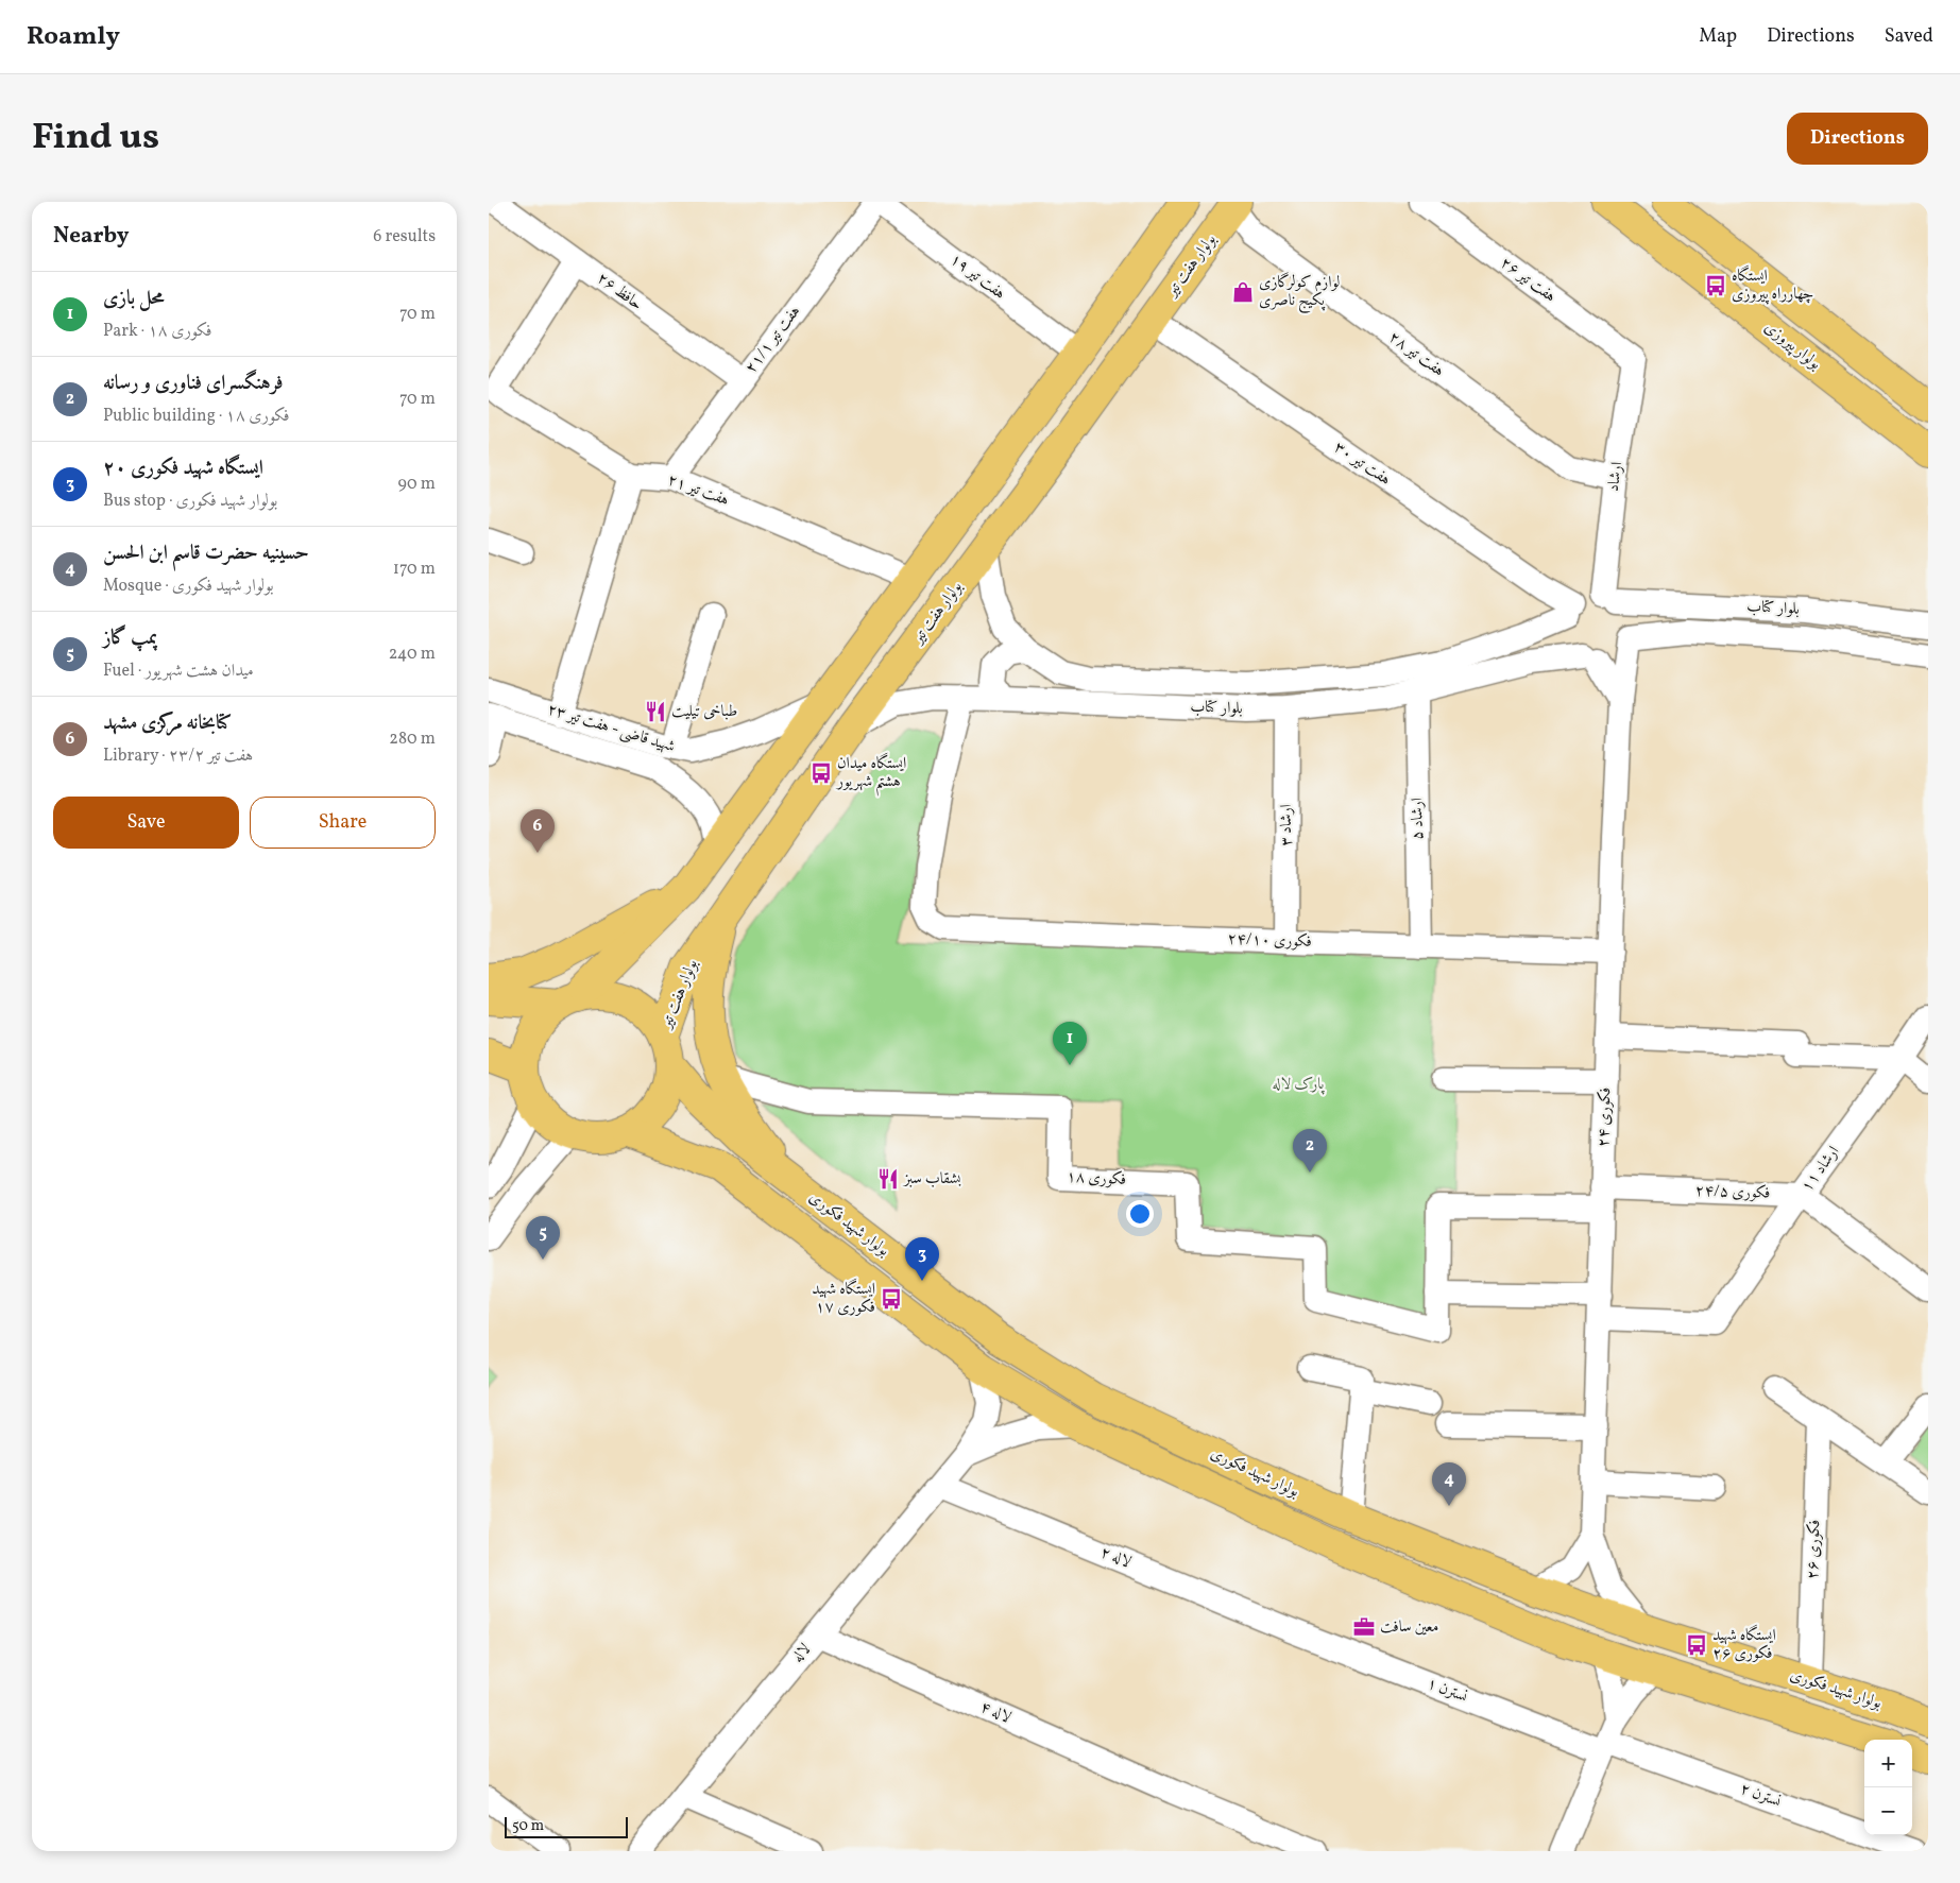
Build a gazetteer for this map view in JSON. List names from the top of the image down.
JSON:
{
  "streets": {
    "main road": ["بولوار هفت تیر", "بولوار پیروزی", "بولوار شهید فکوری"],
    "street": [
      "هفت تیر ۱۹",
      "هفت تیر ۲۶",
      "حافظ ۲۶",
      "هفت تیر ۲۱/۱",
      "هفت تیر ۲۸",
      "هفت تیر ۳۰",
      "ارشاد",
      "هفت تیر ۲۱",
      "بلوار کتاب",
      "شهید قاضی - هفت تیر ۲۳",
      "ارشاد ۵",
      "ارشاد ۳",
      "فکوری ۲۴/۱۰",
      "فکوری ۲۴",
      "ارشاد ۱۱",
      "فکوری ١٨",
      "فکوری ۲۴/۵",
      "فکوری ۲۶",
      "لاله ۲",
      "لاله",
      "نسترن ۱",
      "لاله ۴",
      "نسترن ۲"
    ]
  },
  "crossings": [
    ["بولوار هفت تیر", "هفت تیر ۲۸"],
    ["بولوار هفت تیر", "هفت تیر ۳۰"],
    ["بولوار هفت تیر", "بلوار کتاب"],
    ["بولوار هفت تیر", "بولوار شهید فکوری"],
    ["هفت تیر ۱۹", "هفت تیر ۲۱/۱"],
    ["هفت تیر ۲۶", "ارشاد"],
    ["حافظ ۲۶", "هفت تیر ۲۱/۱"],
    ["حافظ ۲۶", "هفت تیر ۲۱"],
    ["هفت تیر ۲۱/۱", "هفت تیر ۲۱"],
    ["هفت تیر ۲۸", "ارشاد"],
    ["هفت تیر ۳۰", "ارشاد"],
    ["هفت تیر ۳۰", "بلوار کتاب"],
    ["هفت تیر ۳۰", "فکوری ۲۴"],
    ["ارشاد", "بلوار کتاب"],
    ["ارشاد", "فکوری ۲۴"],
    ["بلوار کتاب", "ارشاد ۵"],
    ["بلوار کتاب", "ارشاد ۳"],
    ["بلوار کتاب", "فکوری ۲۴/۱۰"],
    ["بلوار کتاب", "فکوری ۲۴"],
    ["ارشاد ۵", "فکوری ۲۴/۱۰"],
    ["ارشاد ۳", "فکوری ۲۴/۱۰"],
    ["فکوری ۲۴/۱۰", "فکوری ۲۴"],
    ["فکوری ۲۴", "ارشاد ۱۱"],
    ["فکوری ۲۴", "فکوری ۲۴/۵"],
    ["ارشاد ۱۱", "فکوری ۲۴/۵"],
    ["فکوری ١٨", "فکوری ۲۴/۵"],
    ["بولوار شهید فکوری", "فکوری ۲۶"],
    ["بولوار شهید فکوری", "لاله"],
    ["لاله ۲", "لاله"],
    ["لاله ۲", "نسترن ۱"],
    ["لاله", "لاله ۴"],
    ["نسترن ۱", "نسترن ۲"]
  ],
  "parks": ["پارک لاله"],
  "places": {
    "bus stop": [
      "ایستگاه چهارراه پیروزی",
      "ایستگاه میدان هشتم شهریور",
      "ایستگاه شهید فکوری ۱۷",
      "ایستگاه شهید فکوری ۲۶"
    ],
    "shop": ["لوازم کولرگازی پکیج ناصری"],
    "restaurant": ["طباخی تیلیت", "بشقاب سبز"],
    "office": ["معین سافت"]
  },
  "scale_bar": "50 m",
  "page": {
    "header": "Roamly",
    "nav": ["Map", "Directions", "Saved"],
    "title": "Find us",
    "buttons": [
      "Directions",
      ["Save", "Share"]
    ],
    "heading": ["Nearby", "6 results"],
    "list": [
      {
        "mark": "1",
        "name": "محل بازی",
        "note": "Park · فکوری ١٨",
        "value": "70 m"
      },
      {
        "mark": "2",
        "name": "فرهنگسرای فناوری و رسانه",
        "note": "Public building · فکوری ١٨",
        "value": "70 m"
      },
      {
        "mark": "3",
        "name": "ایستگاه شهید فکوری ۲۰",
        "note": "Bus stop · بولوار شهید فکوری",
        "value": "90 m"
      },
      {
        "mark": "4",
        "name": "حسینیه حضرت قاسم ابن الحسن",
        "note": "Mosque · بولوار شهید فکوری",
        "value": "170 m"
      },
      {
        "mark": "5",
        "name": "پمپ گاز",
        "note": "Fuel · میدان هشت شهریور",
        "value": "240 m"
      },
      {
        "mark": "6",
        "name": "کتابخانه مرکزی مشهد",
        "note": "Library · هفت تیر ۲۳/۲",
        "value": "280 m"
      }
    ],
    "pins": [
      "6",
      "1",
      "2",
      "5",
      "3",
      "4"
    ],
    "map_buttons": ["+", "−"],
    "scale": "50 m"
  }
}
